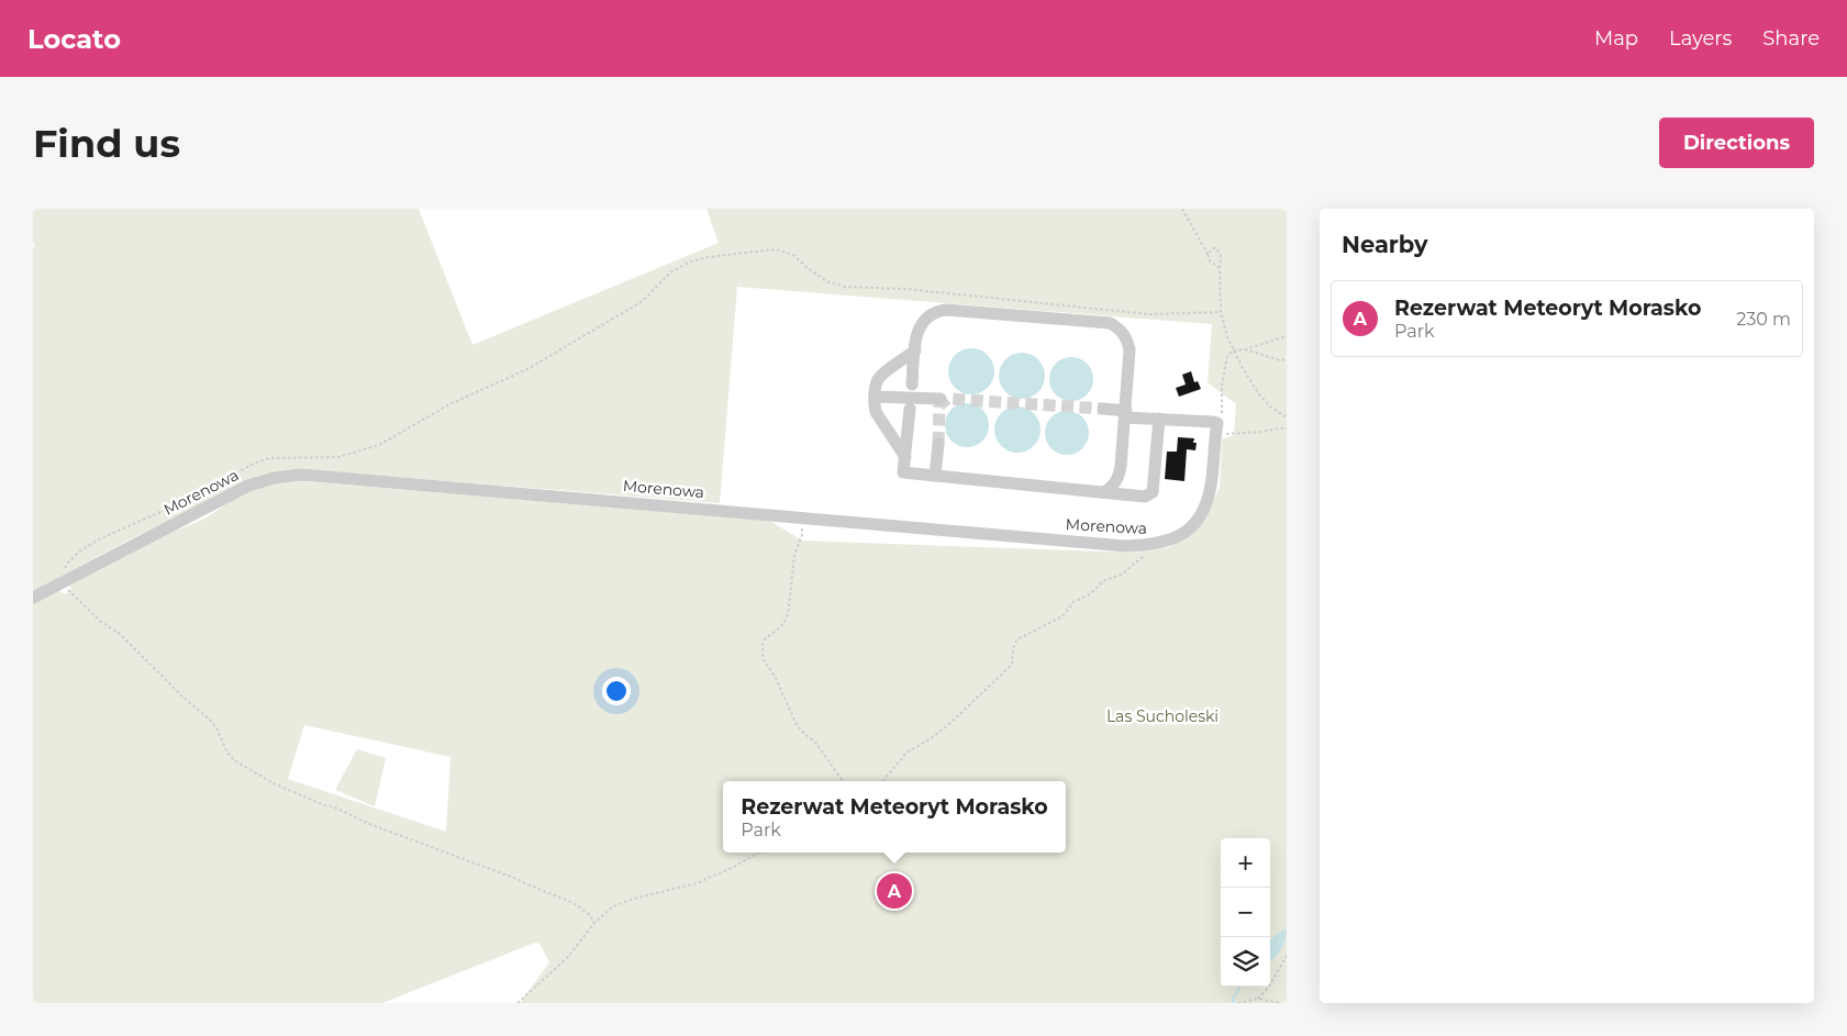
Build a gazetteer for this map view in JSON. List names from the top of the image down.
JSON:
{
  "streets": {
    "lane": ["Morenowa"]
  },
  "parks": ["Las Sucholeski"],
  "page": {
    "header": "Locato",
    "nav": ["Map", "Layers", "Share"],
    "buttons": "Directions",
    "title": "Find us",
    "heading": "Nearby",
    "list": [
      {
        "mark": "A",
        "name": "Rezerwat Meteoryt Morasko",
        "note": "Park",
        "value": "230 m"
      }
    ],
    "popup": ["Rezerwat Meteoryt Morasko", "Park"],
    "map_buttons": ["+", "−"],
    "pins": "A"
  }
}
